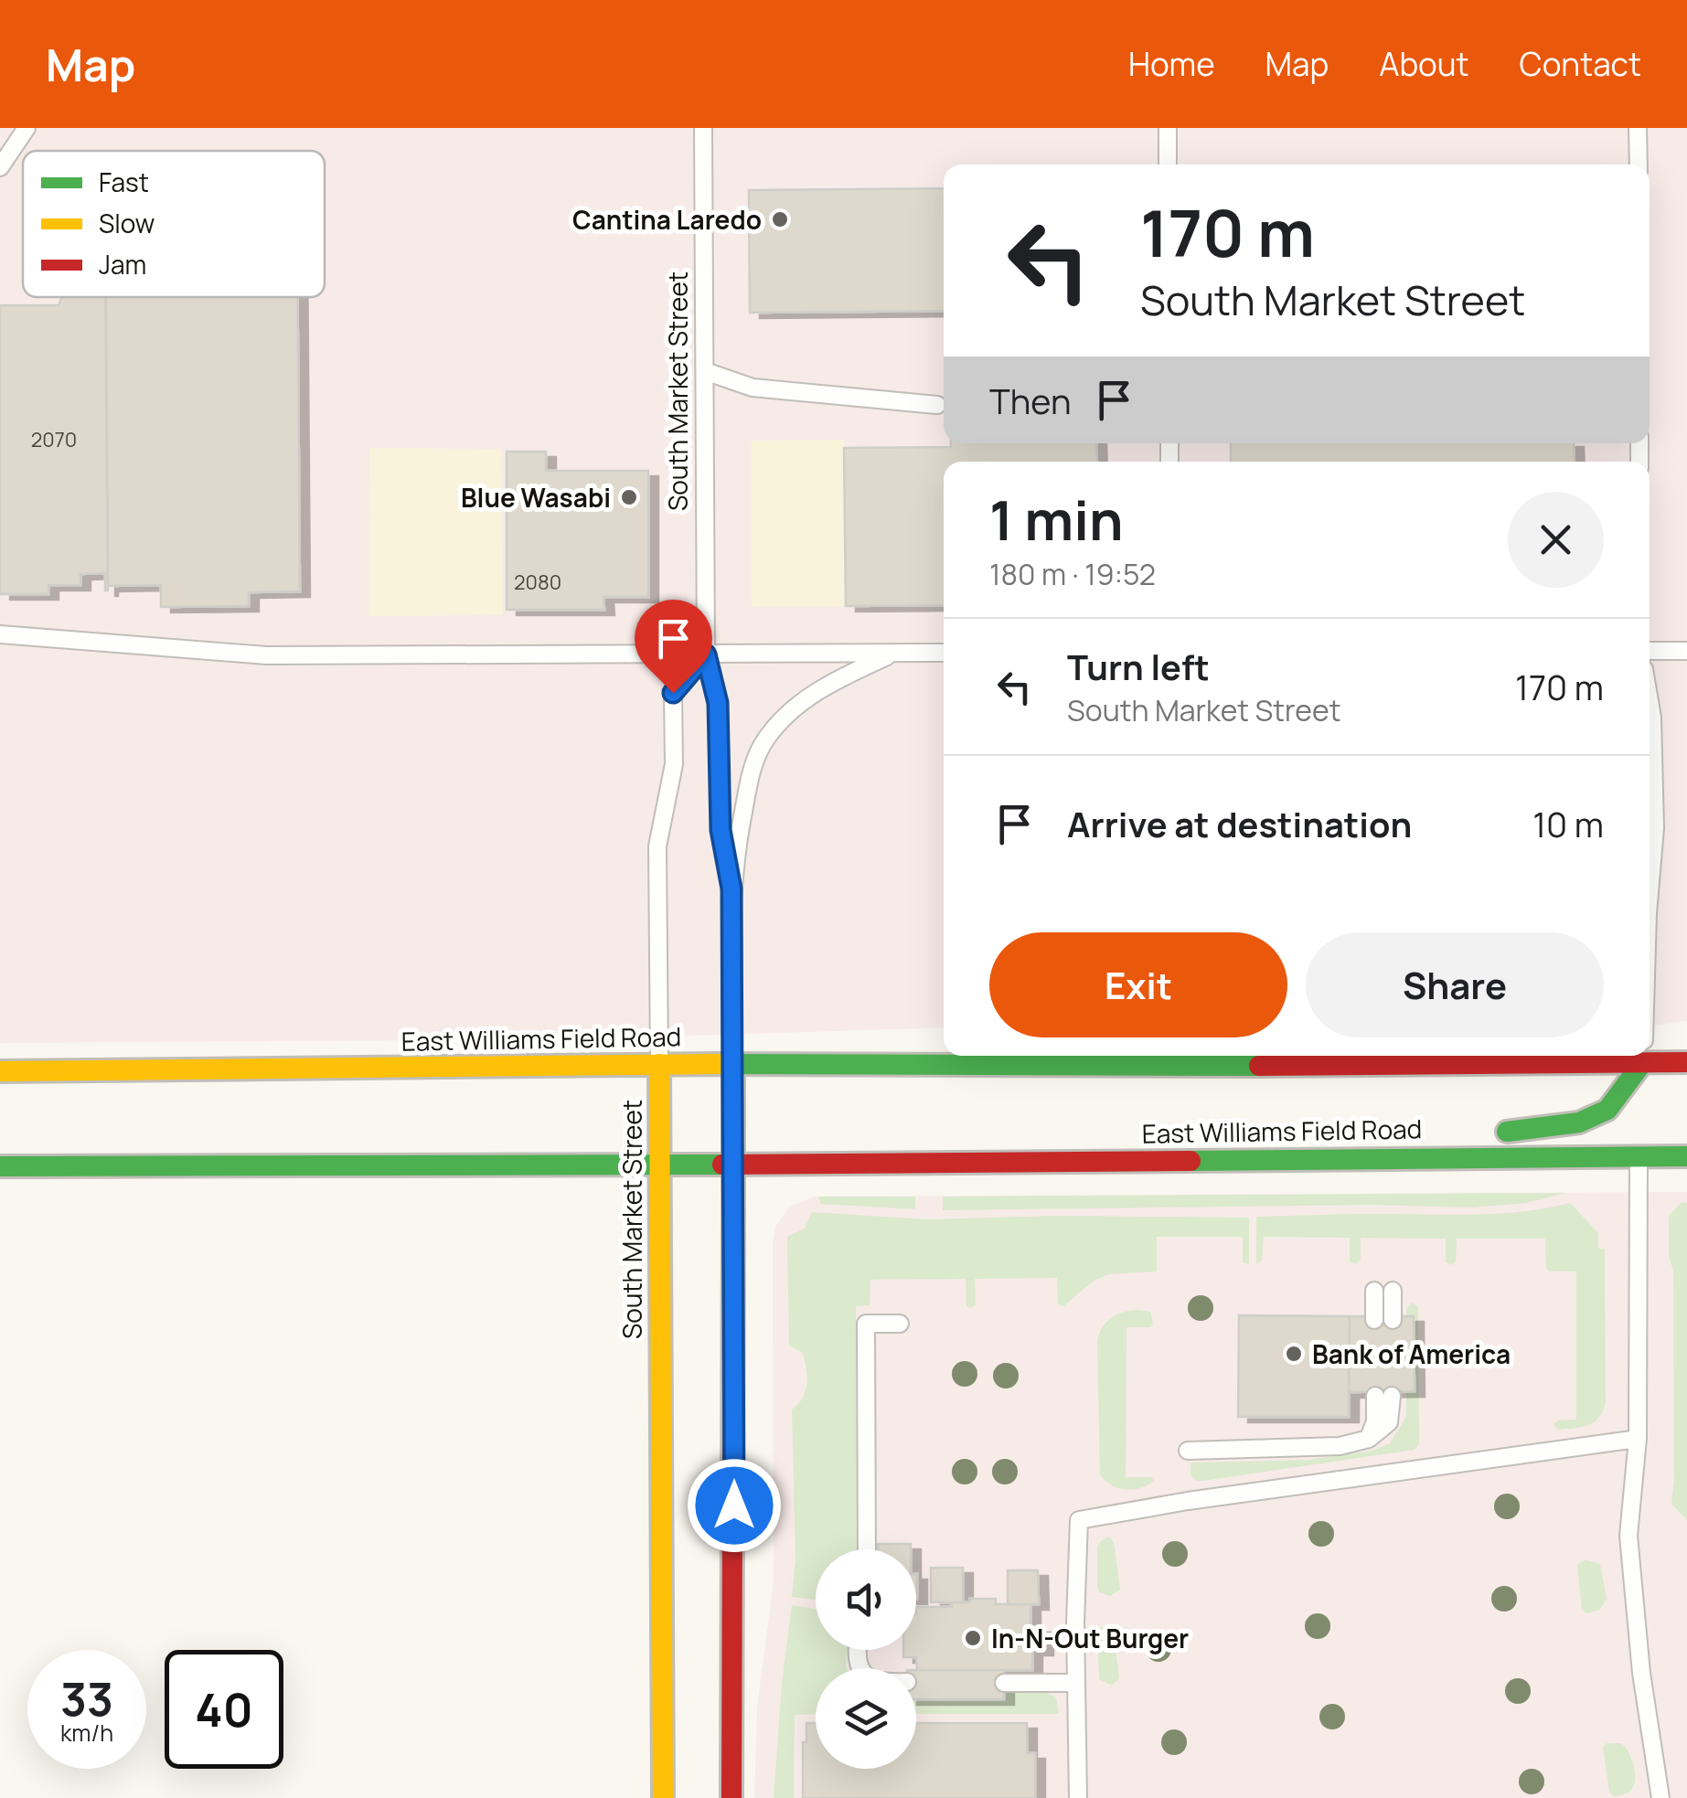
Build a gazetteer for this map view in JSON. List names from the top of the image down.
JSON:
{
  "streets": {
    "main road": ["South Market Street", "East Williams Field Road"]
  },
  "crossings": [
    ["South Market Street", "East Williams Field Road"]
  ],
  "places": [
    "Cantina Laredo",
    "Blue Wasabi",
    "Bank of America",
    "In-N-Out Burger"
  ],
  "house_numbers": ["2070", "2080"],
  "legend": ["Fast", "Slow", "Jam"],
  "page": {
    "header": "Map",
    "nav": [
      "Home",
      "Map",
      "About",
      "Contact"
    ],
    "turn": ["170 m", "South Market Street"],
    "then": "Then",
    "heading": ["1 min", "180 m · 19:52"],
    "list": [
      {
        "name": "Turn left",
        "note": "South Market Street",
        "value": "170 m"
      },
      {
        "name": "Arrive at destination",
        "value": "10 m"
      }
    ],
    "buttons": ["Exit", "Share"],
    "speed": "33 km/h",
    "limit": "40"
  }
}
